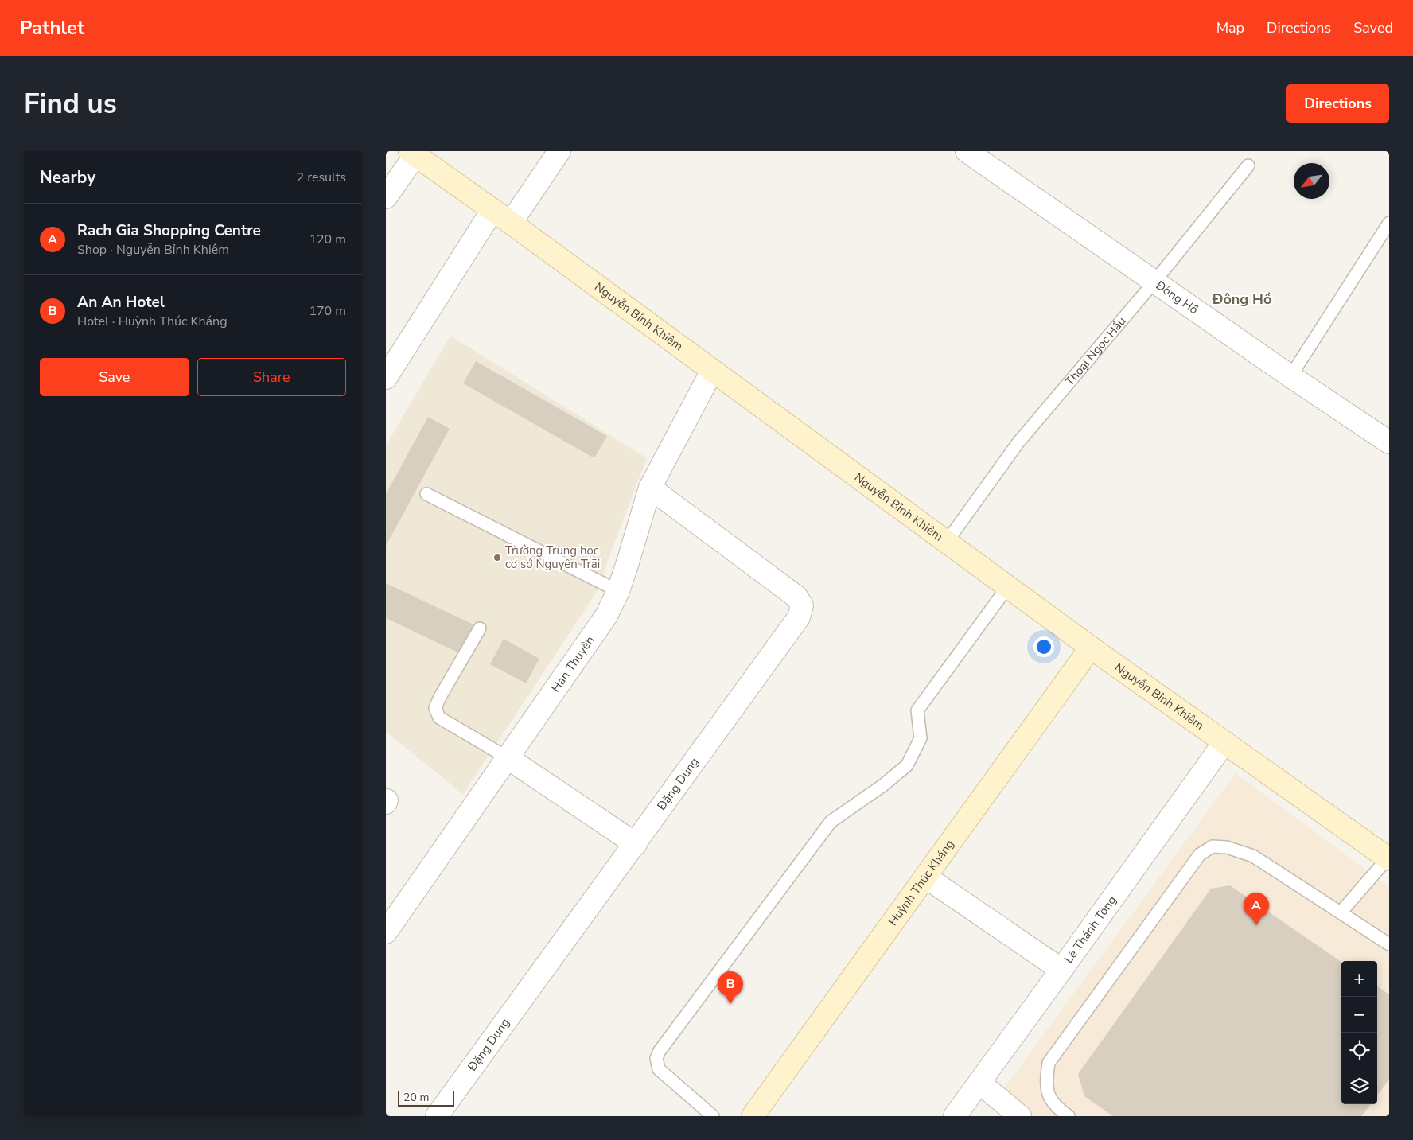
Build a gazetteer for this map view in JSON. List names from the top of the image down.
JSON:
{
  "streets": {
    "main road": ["Nguyễn Bỉnh Khiêm", "Huỳnh Thúc Kháng"],
    "street": [
      "Đông Hồ",
      "Hàn Thuyên",
      "Đặng Dung",
      "Lê Thánh Tông"
    ],
    "lane": ["Thoại Ngọc Hầu"]
  },
  "crossings": [
    ["Đông Hồ", "Thoại Ngọc Hầu"],
    ["Nguyễn Bỉnh Khiêm", "Thoại Ngọc Hầu"],
    ["Nguyễn Bỉnh Khiêm", "Hàn Thuyên"],
    ["Nguyễn Bỉnh Khiêm", "Huỳnh Thúc Kháng"],
    ["Nguyễn Bỉnh Khiêm", "Lê Thánh Tông"],
    ["Hàn Thuyên", "Đặng Dung"]
  ],
  "districts": ["Đông Hồ"],
  "places": ["Trường Trung học cơ sở Nguyễn Trãi"],
  "scale_bar": "20 m",
  "north": "bottom left",
  "page": {
    "header": "Pathlet",
    "nav": ["Map", "Directions", "Saved"],
    "buttons": [
      "Directions",
      ["Save", "Share"]
    ],
    "title": "Find us",
    "heading": ["Nearby", "2 results"],
    "list": [
      {
        "mark": "A",
        "name": "Rach Gia Shopping Centre",
        "note": "Shop · Nguyễn Bỉnh Khiêm",
        "value": "120 m"
      },
      {
        "mark": "B",
        "name": "An An Hotel",
        "note": "Hotel · Huỳnh Thúc Kháng",
        "value": "170 m"
      }
    ],
    "pins": ["A", "B"],
    "map_buttons": ["+", "−"],
    "scale": "20 m"
  }
}
